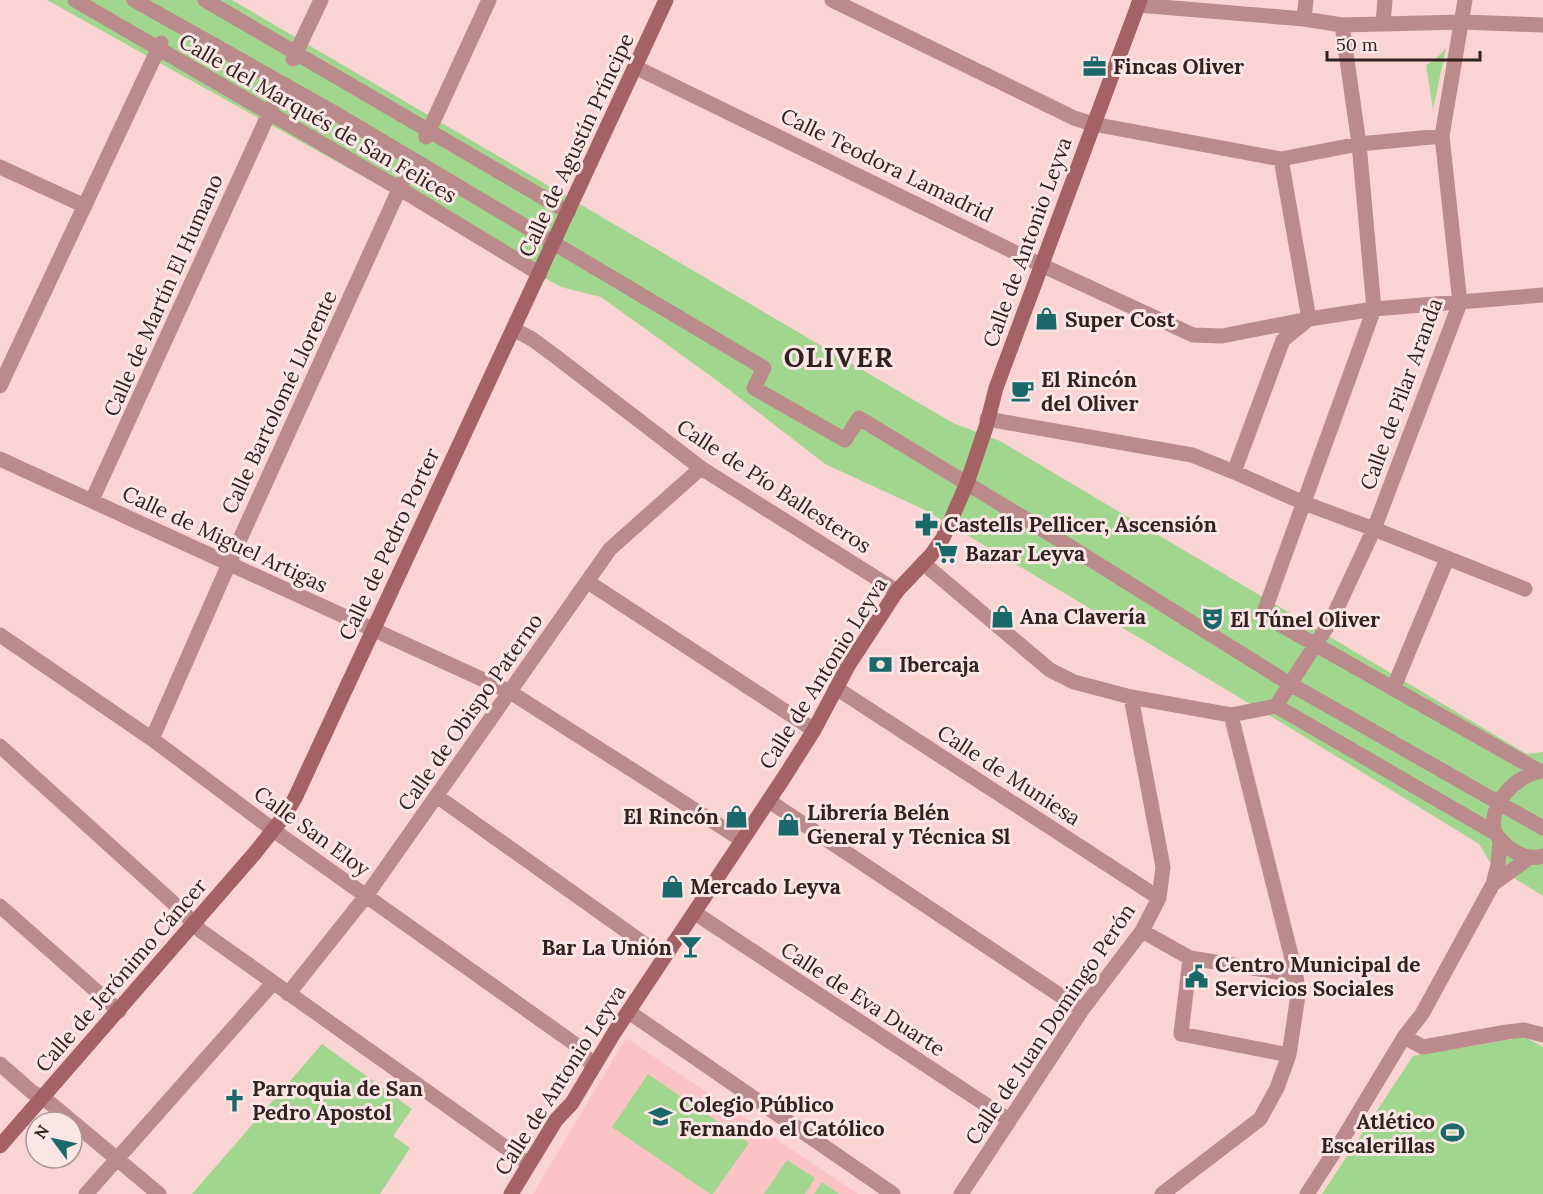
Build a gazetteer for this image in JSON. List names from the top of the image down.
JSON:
{
  "streets": {
    "street": [
      "Calle del Marqués de San Felices",
      "Calle de Agustín Príncipe",
      "Calle Teodora Lamadrid",
      "Calle de Antonio Leyva",
      "Calle de Martín El Humano",
      "Calle de Pilar Aranda",
      "Calle Bartolomé Llorente",
      "Calle de Pío Ballesteros",
      "Calle de Miguel Artigas",
      "Calle de Pedro Porter",
      "Calle de Obispo Paterno",
      "Calle de Muniesa",
      "Calle San Eloy",
      "Calle de Jerónimo Cáncer",
      "Calle de Eva Duarte",
      "Calle de Juan Domingo Perón"
    ]
  },
  "crossings": [
    ["Calle del Marqués de San Felices", "Calle de Agustín Príncipe"],
    ["Calle del Marqués de San Felices", "Calle de Martín El Humano"],
    ["Calle del Marqués de San Felices", "Calle Bartolomé Llorente"],
    ["Calle del Marqués de San Felices", "Calle de Pedro Porter"],
    ["Calle de Agustín Príncipe", "Calle Teodora Lamadrid"],
    ["Calle de Agustín Príncipe", "Calle de Pedro Porter"],
    ["Calle Teodora Lamadrid", "Calle de Antonio Leyva"],
    ["Calle Teodora Lamadrid", "Calle de Pilar Aranda"],
    ["Calle de Antonio Leyva", "Calle de Pío Ballesteros"],
    ["Calle de Antonio Leyva", "Calle de Miguel Artigas"],
    ["Calle de Antonio Leyva", "Calle de Muniesa"],
    ["Calle de Antonio Leyva", "Calle San Eloy"],
    ["Calle de Antonio Leyva", "Calle de Eva Duarte"],
    ["Calle de Martín El Humano", "Calle de Miguel Artigas"],
    ["Calle Bartolomé Llorente", "Calle de Miguel Artigas"],
    ["Calle Bartolomé Llorente", "Calle San Eloy"],
    ["Calle de Pío Ballesteros", "Calle de Pedro Porter"],
    ["Calle de Pío Ballesteros", "Calle de Obispo Paterno"],
    ["Calle de Miguel Artigas", "Calle de Pedro Porter"],
    ["Calle de Miguel Artigas", "Calle de Obispo Paterno"],
    ["Calle de Pedro Porter", "Calle San Eloy"],
    ["Calle de Pedro Porter", "Calle de Jerónimo Cáncer"],
    ["Calle de Obispo Paterno", "Calle San Eloy"],
    ["Calle de Muniesa", "Calle de Juan Domingo Perón"],
    ["Calle San Eloy", "Calle de Jerónimo Cáncer"],
    ["Calle de Eva Duarte", "Calle de Juan Domingo Perón"]
  ],
  "districts": ["OLIVER"],
  "places": {
    "office": ["Fincas Oliver"],
    "shop": [
      "Super Cost",
      "Ana Clavería",
      "El Rincón",
      "Librería Belén General y Técnica Sl",
      "Mercado Leyva"
    ],
    "cafe": ["El Rincón del Oliver"],
    "pharmacy": ["Castells Pellicer, Ascensión"],
    "supermarket": ["Bazar Leyva"],
    "theatre": ["El Túnel Oliver"],
    "bank": ["Ibercaja"],
    "bar": ["Bar La Unión"],
    "public building": ["Centro Municipal de Servicios Sociales"],
    "church": ["Parroquia de San Pedro Apostol"],
    "school or university": ["Colegio Público Fernando el Católico"],
    "sports": ["Atlético Escalerillas"]
  },
  "scale_bar": "50 m",
  "north": "top left"
}
